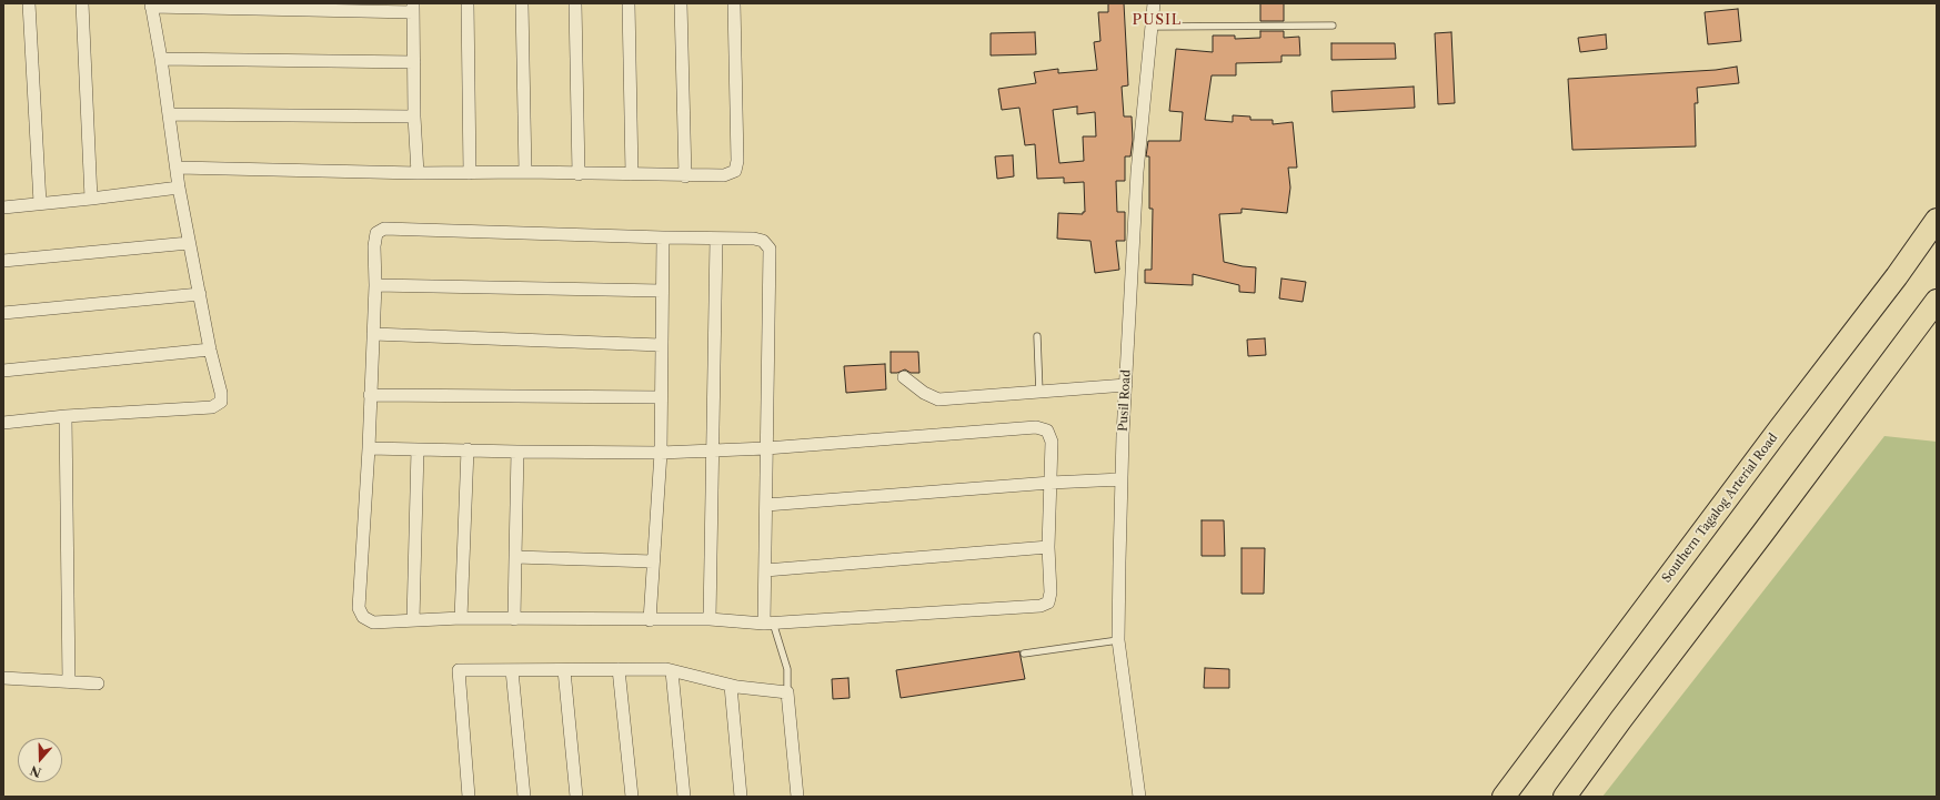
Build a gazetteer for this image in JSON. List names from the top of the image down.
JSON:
{
  "streets": {
    "highway": ["Southern Tagalog Arterial Road"],
    "street": ["Pusil Road"]
  },
  "districts": ["PUSIL"],
  "north": "bottom"
}
